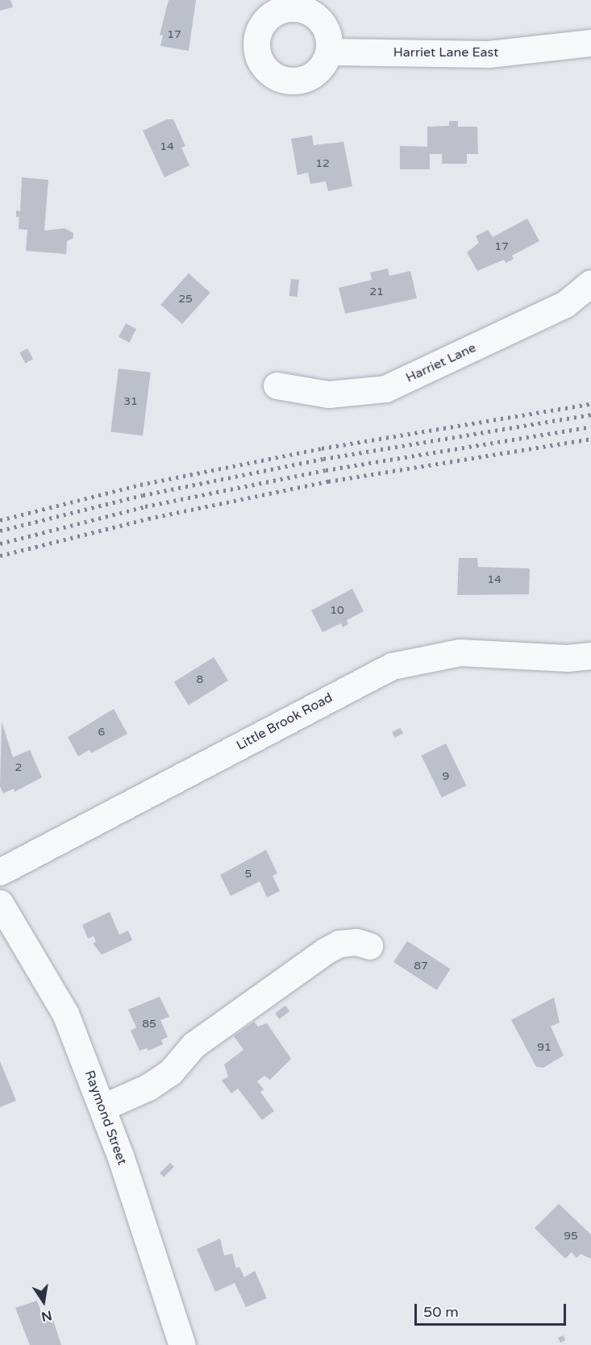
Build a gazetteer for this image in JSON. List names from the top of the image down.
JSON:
{
  "streets": {
    "street": [
      "Harriet Lane East",
      "Harriet Lane",
      "Little Brook Road",
      "Raymond Street"
    ]
  },
  "house_numbers": [
    "17",
    "14",
    "12",
    "17",
    "21",
    "25",
    "31",
    "14",
    "10",
    "8",
    "6",
    "2",
    "9",
    "5",
    "87",
    "85",
    "91",
    "95"
  ],
  "scale_bar": "50 m",
  "north": "bottom"
}
